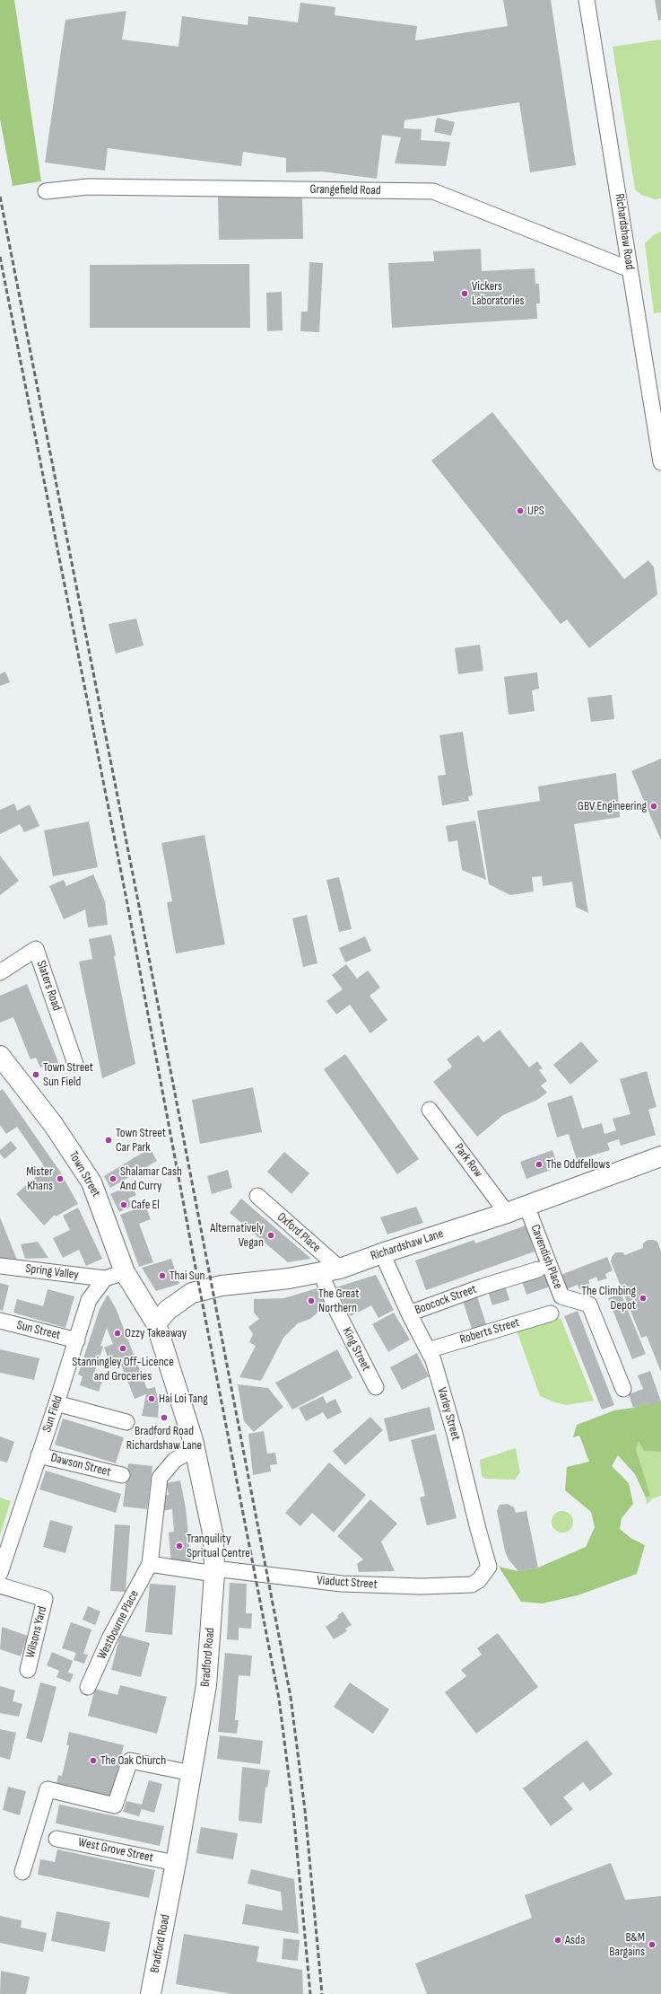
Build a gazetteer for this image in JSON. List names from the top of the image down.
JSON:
{
  "streets": {
    "main road": ["Town Street", "Richardshaw Lane", "Bradford Road"],
    "street": [
      "Grangefield Road",
      "Richardshaw Road",
      "Slaters Road",
      "Park Row",
      "Oxford Place",
      "Cavendish Place",
      "Spring Valley",
      "Boocock Street",
      "Sun Street",
      "Roberts Street",
      "King Street",
      "Sun Field",
      "Varley Street",
      "Dawson Street",
      "Viaduct Street",
      "Westbourne Place",
      "Wilsons Yard",
      "West Grove Street"
    ]
  },
  "crossings": [
    ["Grangefield Road", "Richardshaw Road"],
    ["Park Row", "Richardshaw Lane"],
    ["Town Street", "Richardshaw Lane"],
    ["Town Street", "Bradford Road"],
    ["Oxford Place", "Richardshaw Lane"],
    ["Richardshaw Lane", "Cavendish Place"],
    ["Richardshaw Lane", "King Street"],
    ["Richardshaw Lane", "Varley Street"],
    ["Richardshaw Lane", "Bradford Road"],
    ["Spring Valley", "Sun Field"],
    ["Boocock Street", "Varley Street"],
    ["Sun Street", "Sun Field"],
    ["Roberts Street", "Varley Street"],
    ["Sun Field", "Dawson Street"],
    ["Varley Street", "Viaduct Street"],
    ["Viaduct Street", "Bradford Road"],
    ["Westbourne Place", "Bradford Road"],
    ["Bradford Road", "West Grove Street"]
  ],
  "places": [
    "Vickers Laboratories",
    "UPS",
    "GBV Engineering",
    "Town Street Sun Field",
    "Town Street Car Park",
    "The Oddfellows",
    "Mister Khans",
    "Shalamar Cash And Curry",
    "Cafe El",
    "Alternatively Vegan",
    "Thai Sun",
    "The Climbing Depot",
    "The Great Northern",
    "Ozzy Takeaway",
    "Stanningley Off-Licence and Groceries",
    "Hai Loi Tang",
    "Bradford Road Richardshaw Lane",
    "Tranquility Spritual Centre",
    "The Oak Church",
    "Asda",
    "B&M Bargains"
  ]
}
